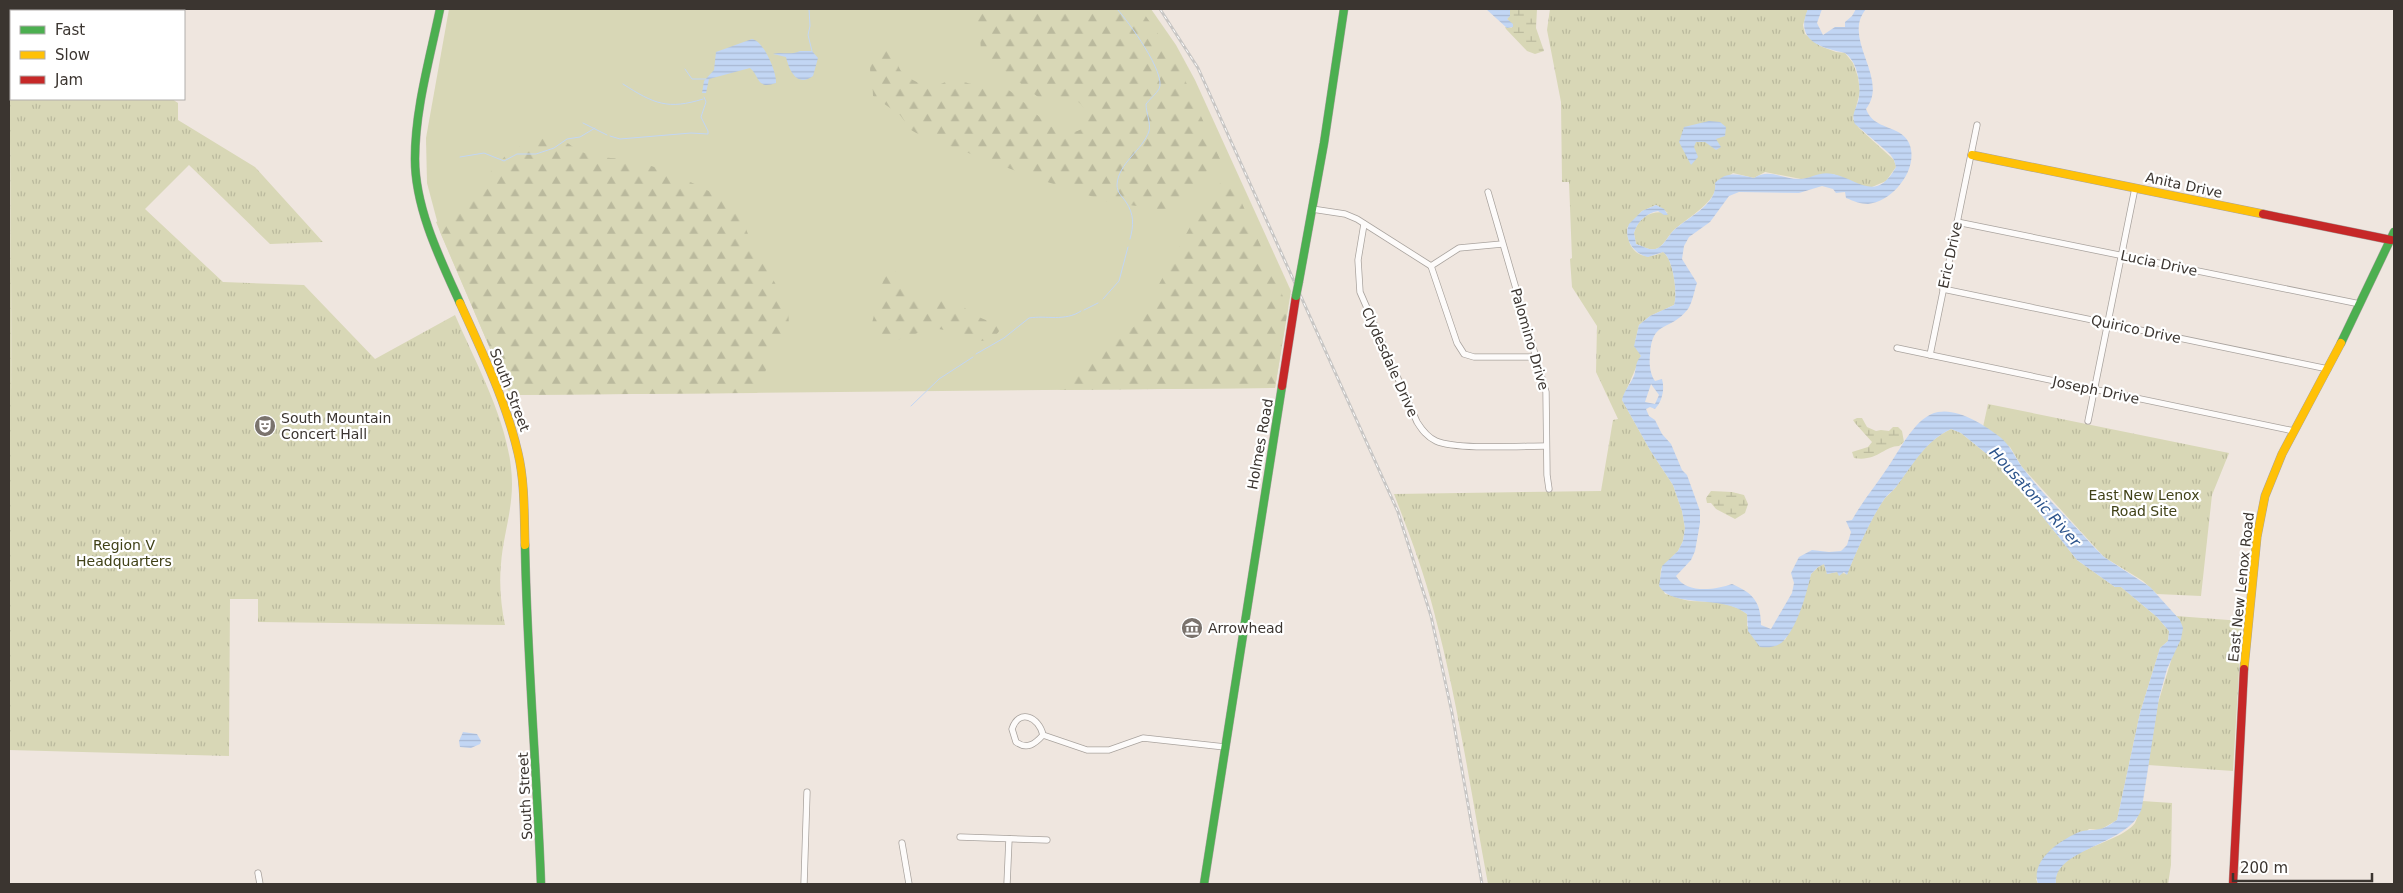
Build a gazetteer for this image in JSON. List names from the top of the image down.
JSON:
{
  "streets": {
    "main road": [
      "Anita Drive",
      "South Street",
      "Holmes Road",
      "East New Lenox Road"
    ],
    "street": [
      "Eric Drive",
      "Lucia Drive",
      "Quirico Drive",
      "Palomino Drive",
      "Clydesdale Drive",
      "Joseph Drive"
    ]
  },
  "crossings": [
    ["Anita Drive", "Eric Drive"],
    ["Anita Drive", "East New Lenox Road"],
    ["Eric Drive", "Lucia Drive"],
    ["Eric Drive", "Quirico Drive"],
    ["Eric Drive", "Joseph Drive"],
    ["Lucia Drive", "East New Lenox Road"],
    ["Quirico Drive", "East New Lenox Road"],
    ["Palomino Drive", "Clydesdale Drive"],
    ["Joseph Drive", "East New Lenox Road"]
  ],
  "water": ["Housatonic River"],
  "parks": ["East New Lenox Road Site", "Region V Headquarters"],
  "places": {
    "theatre": ["South Mountain Concert Hall"],
    "museum": ["Arrowhead"]
  },
  "legend": ["Fast", "Slow", "Jam"],
  "scale_bar": "200 m"
}
